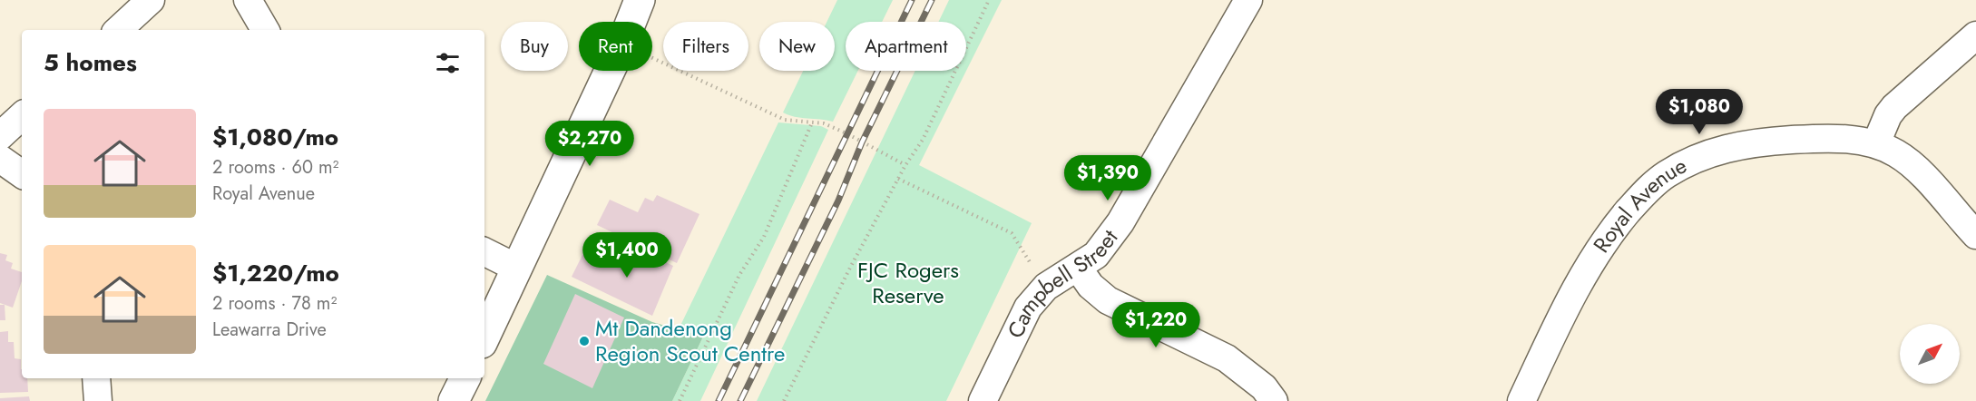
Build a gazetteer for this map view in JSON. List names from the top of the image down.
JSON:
{
  "streets": {
    "street": ["Royal Avenue", "Campbell Street"]
  },
  "parks": ["FJC Rogers Reserve"],
  "places": ["Mt Dandenong Region Scout Centre"],
  "north": "top right",
  "page": {
    "chip": [
      "Buy",
      "Rent",
      "Filters",
      "New",
      "Apartment"
    ],
    "heading": "5 homes",
    "price": [
      "$1,080",
      "$2,270",
      "$1,390",
      "$1,400",
      "$1,220"
    ],
    "list": [
      {
        "name": "$1,080/mo",
        "note": "2 rooms · 60 m² · Royal Avenue"
      },
      {
        "name": "$1,220/mo",
        "note": "2 rooms · 78 m² · Leawarra Drive"
      }
    ]
  }
}
